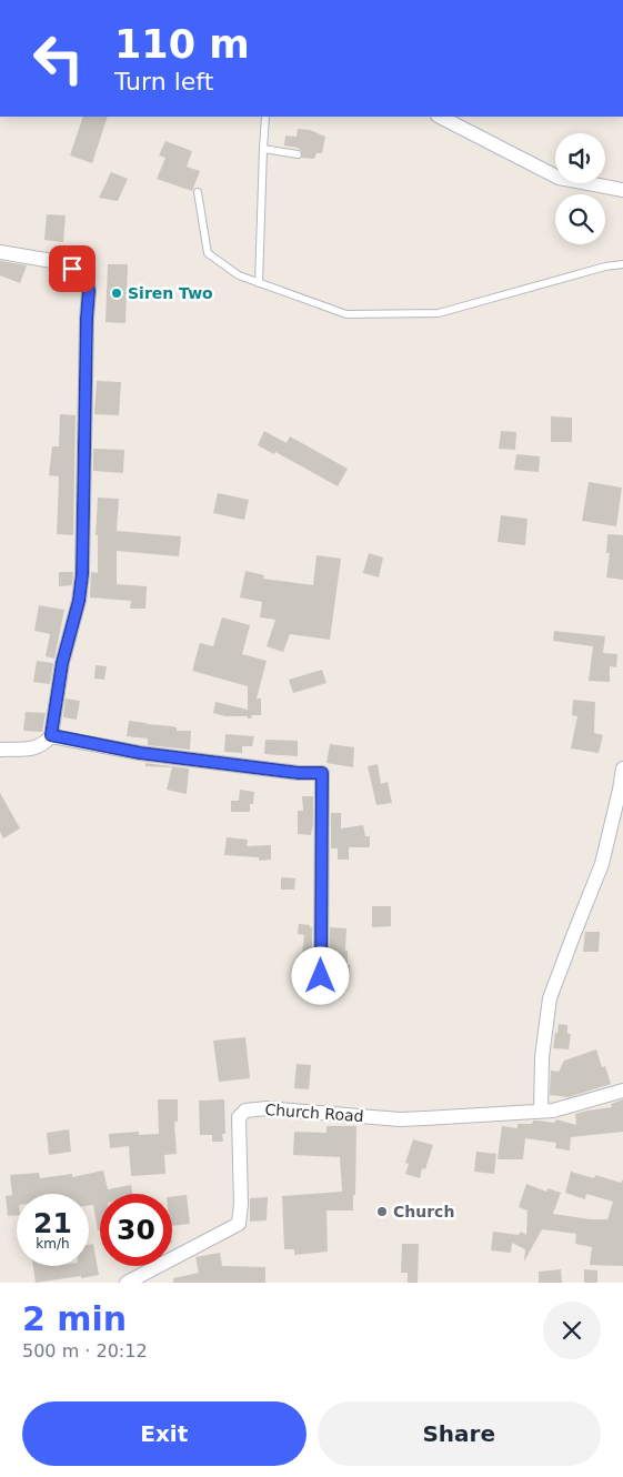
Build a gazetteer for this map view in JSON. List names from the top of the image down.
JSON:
{
  "streets": {
    "street": ["Church Road"]
  },
  "places": ["Siren Two", "Church"],
  "page": {
    "turn": ["110 m", "Turn left"],
    "speed": "21 km/h",
    "limit": "30",
    "heading": ["2 min", "500 m · 20:12"],
    "buttons": ["Exit", "Share"]
  }
}
